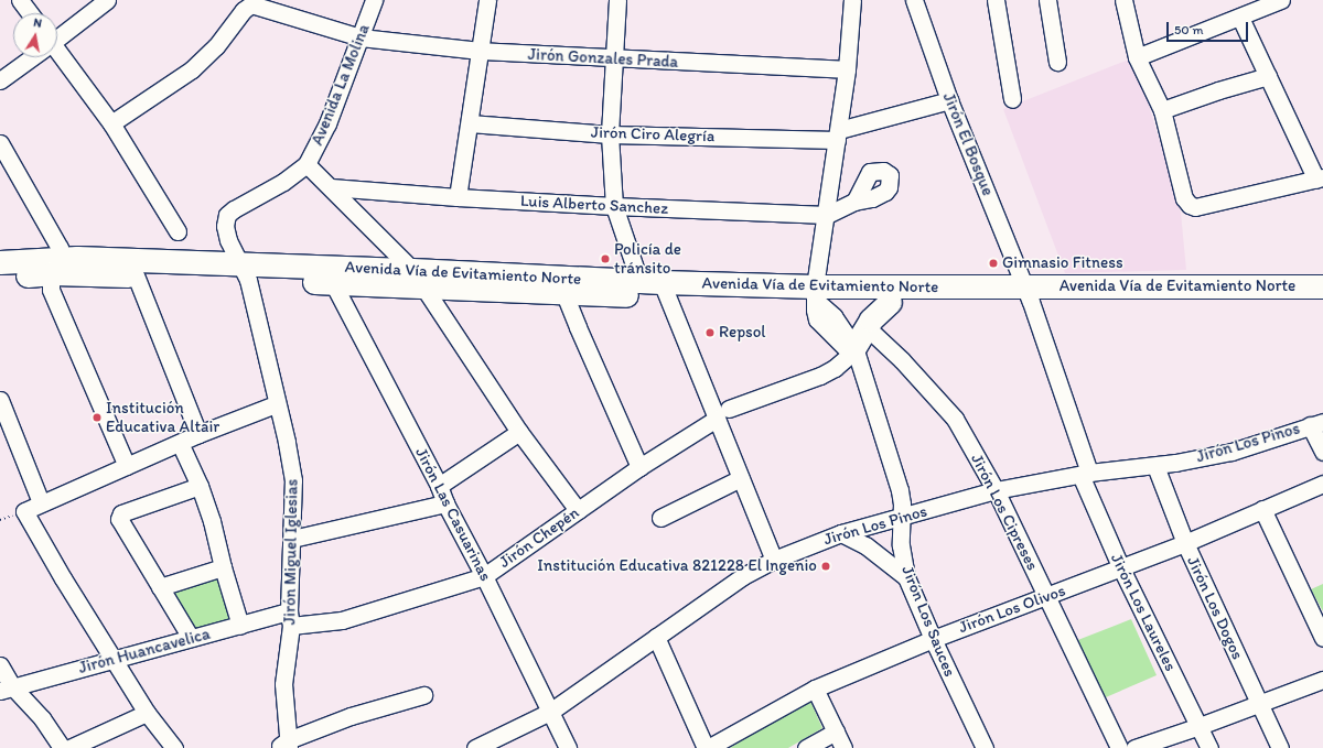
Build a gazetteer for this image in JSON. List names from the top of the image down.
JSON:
{
  "streets": {
    "highway": ["Avenida Vía de Evitamiento Norte"],
    "street": [
      "Jirón Gonzales Prada",
      "Avenida La Molina",
      "Jirón Ciro Alegría",
      "Jirón El Bosque",
      "Luis Alberto Sanchez",
      "Jirón Los Pinos",
      "Jirón Los Cipreses",
      "Jirón Las Casuarinas",
      "Jirón Chepén",
      "Jirón Miguel Iglesias",
      "Jirón Los Dogos",
      "Jirón Los Olivos",
      "Jirón Los Laureles",
      "Jirón Los Sauces",
      "Jirón Huancavelica"
    ]
  },
  "crossings": [
    ["Jirón Gonzales Prada", "Avenida La Molina"],
    ["Jirón Gonzales Prada", "Jirón Los Sauces"],
    ["Avenida La Molina", "Avenida Vía de Evitamiento Norte"],
    ["Avenida La Molina", "Jirón Miguel Iglesias"],
    ["Jirón Ciro Alegría", "Jirón El Bosque"],
    ["Jirón Ciro Alegría", "Jirón Los Sauces"],
    ["Jirón El Bosque", "Avenida Vía de Evitamiento Norte"],
    ["Jirón El Bosque", "Jirón Los Pinos"],
    ["Jirón El Bosque", "Jirón Los Laureles"],
    ["Luis Alberto Sanchez", "Jirón Los Sauces"],
    ["Avenida Vía de Evitamiento Norte", "Jirón Las Casuarinas"],
    ["Avenida Vía de Evitamiento Norte", "Jirón Miguel Iglesias"],
    ["Avenida Vía de Evitamiento Norte", "Jirón Los Sauces"],
    ["Jirón Los Pinos", "Jirón Los Cipreses"],
    ["Jirón Los Pinos", "Jirón Las Casuarinas"],
    ["Jirón Los Pinos", "Jirón Los Dogos"],
    ["Jirón Los Pinos", "Jirón Los Laureles"],
    ["Jirón Los Pinos", "Jirón Los Sauces"],
    ["Jirón Los Cipreses", "Jirón Los Olivos"],
    ["Jirón Las Casuarinas", "Jirón Chepén"],
    ["Jirón Chepén", "Jirón Miguel Iglesias"],
    ["Jirón Chepén", "Jirón Los Sauces"],
    ["Jirón Chepén", "Jirón Huancavelica"],
    ["Jirón Miguel Iglesias", "Jirón Huancavelica"],
    ["Jirón Los Dogos", "Jirón Los Olivos"],
    ["Jirón Los Olivos", "Jirón Los Laureles"],
    ["Jirón Los Olivos", "Jirón Los Sauces"]
  ],
  "places": [
    "Policía de tránsito",
    "Gimnasio Fitness",
    "Repsol",
    "Institución Educativa Altair",
    "Institución Educativa 821228 El Ingenio"
  ],
  "scale_bar": "50 m",
  "north": "top"
}
